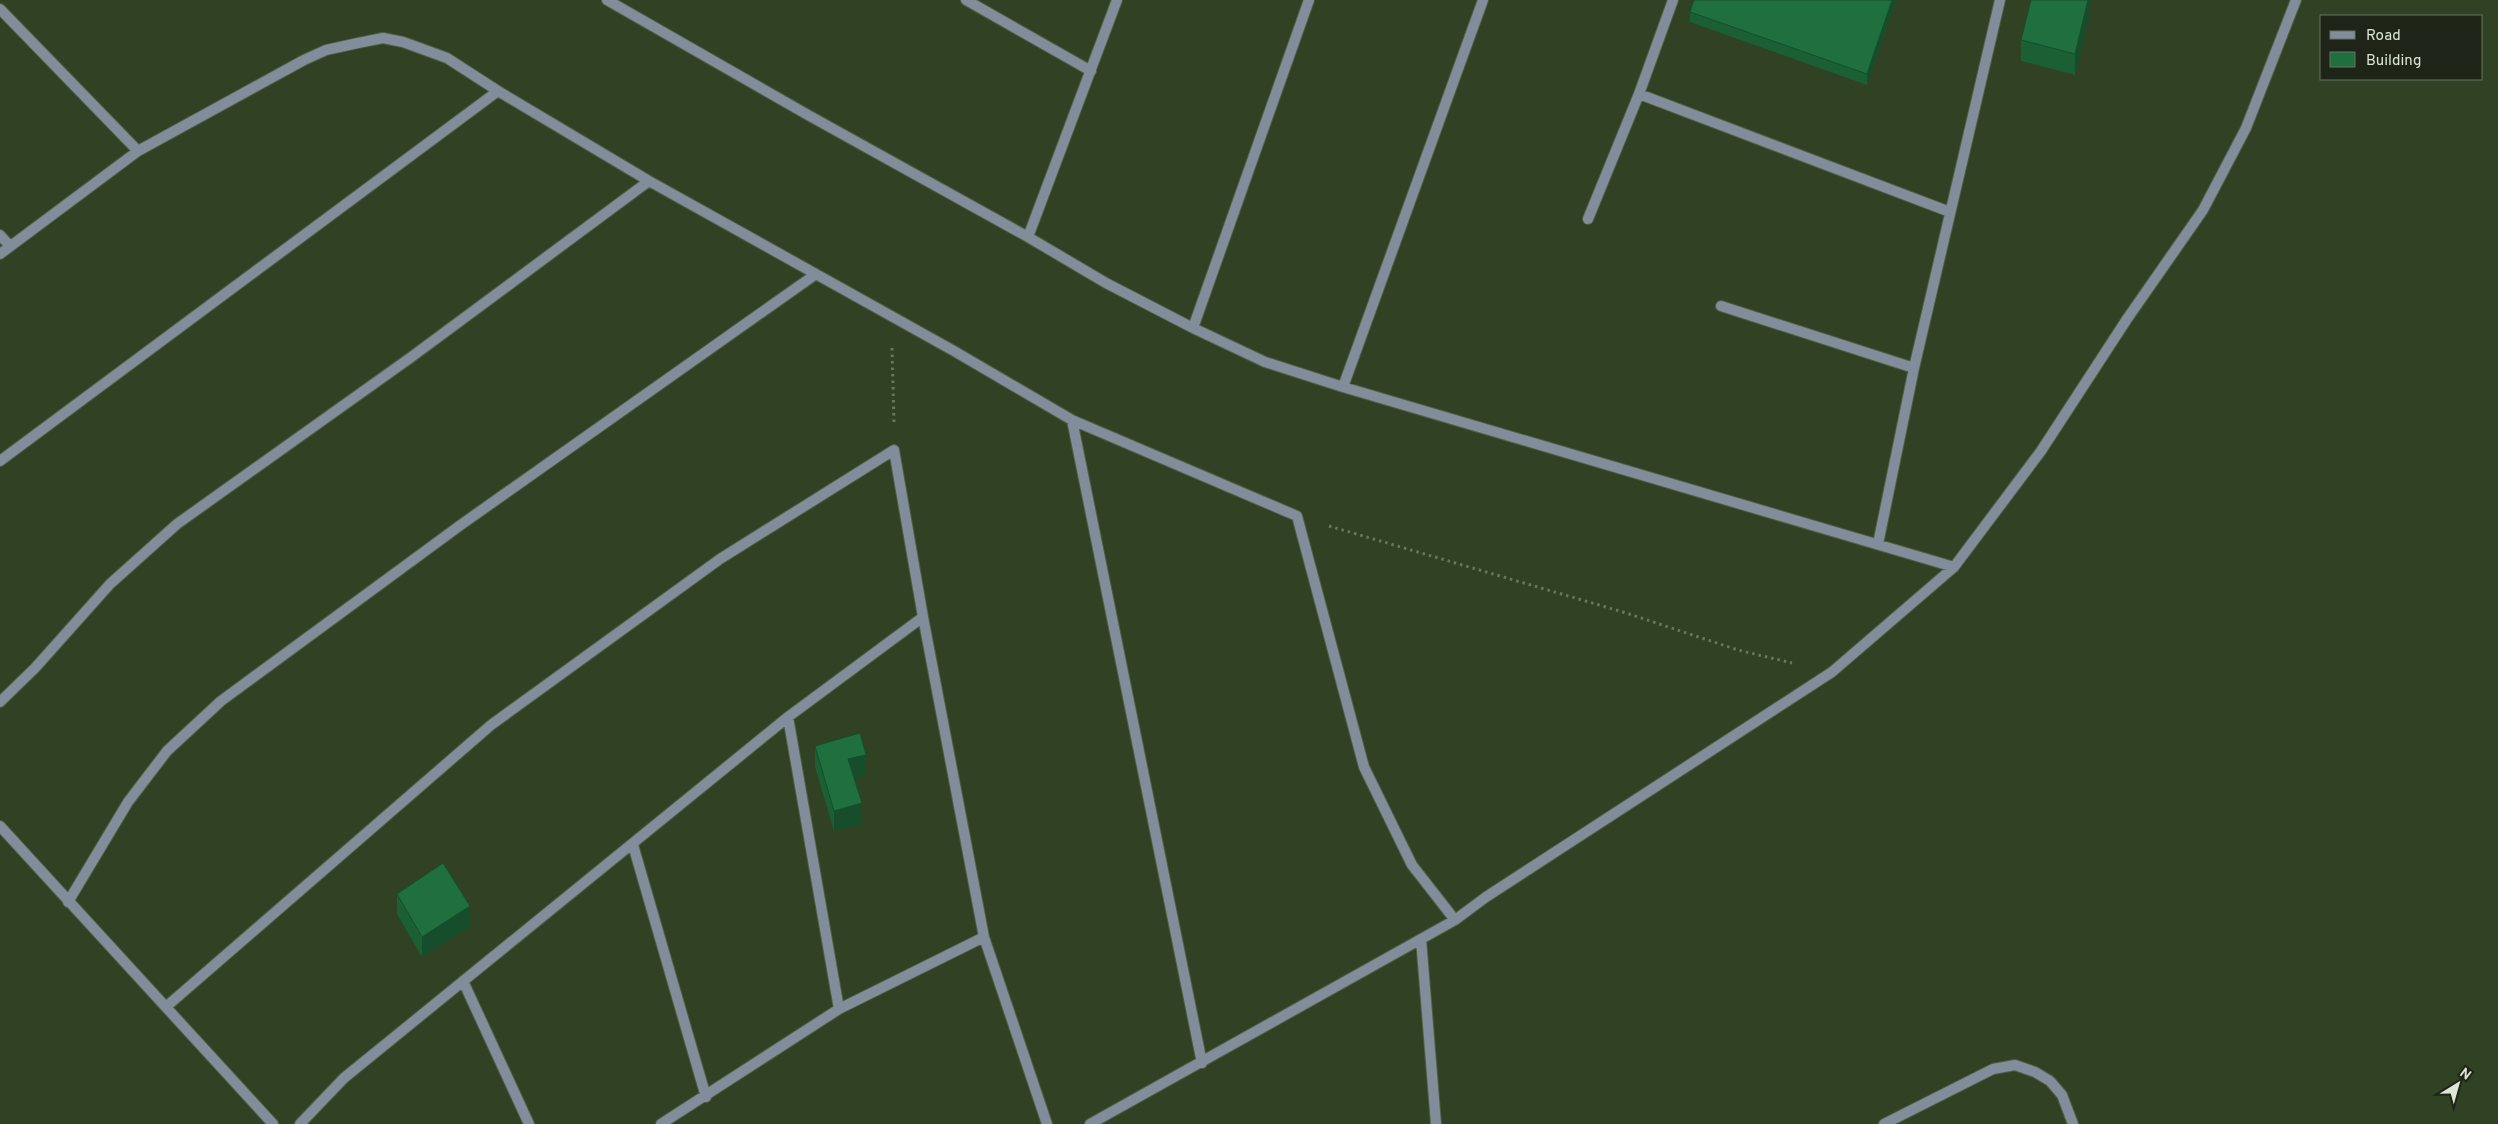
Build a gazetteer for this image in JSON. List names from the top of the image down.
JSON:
{
  "legend": ["Road", "Building"],
  "north": "top right"
}
